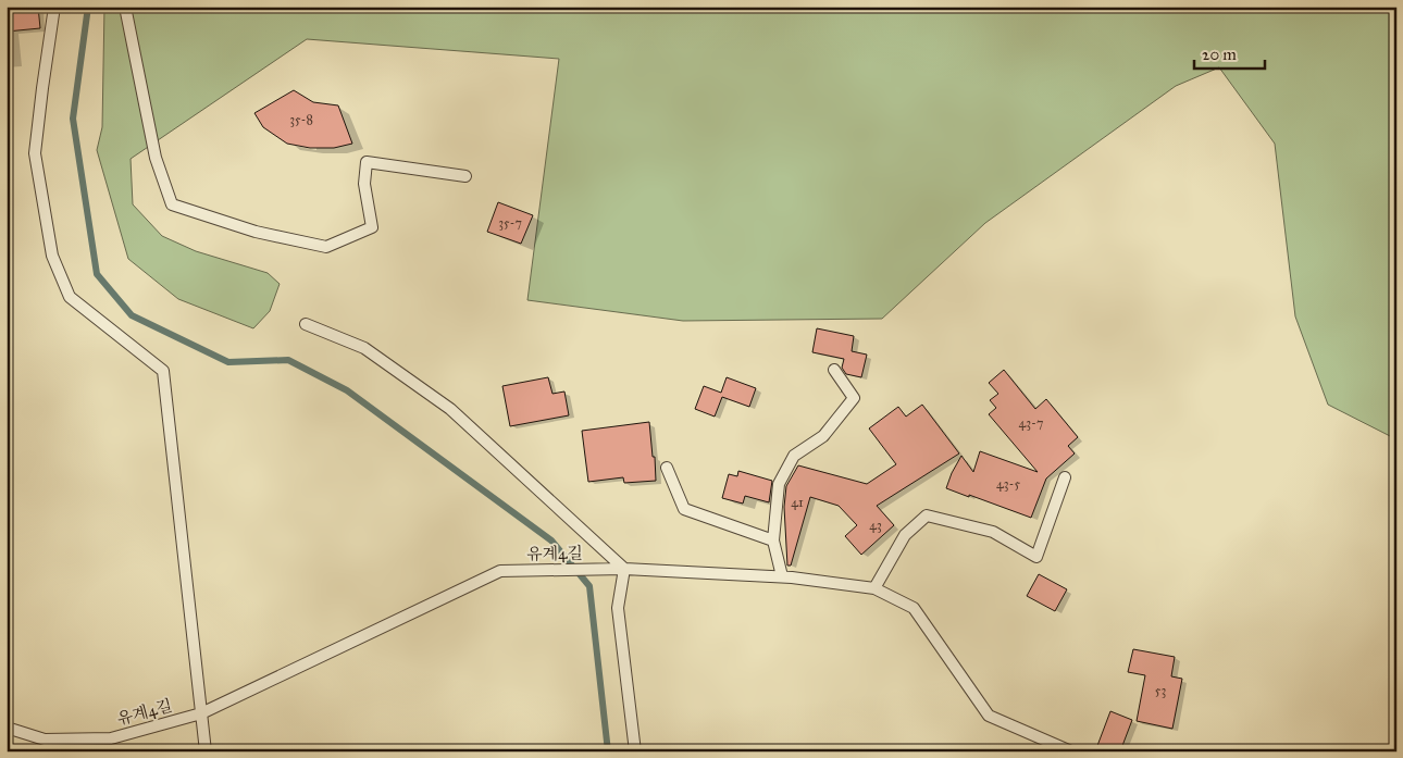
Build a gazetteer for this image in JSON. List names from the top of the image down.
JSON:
{
  "streets": {
    "lane": ["유계4길"]
  },
  "house_numbers": [
    "35-8",
    "35-7",
    "43-7",
    "43-5",
    "41",
    "43",
    "53"
  ],
  "scale_bar": "20 m"
}
